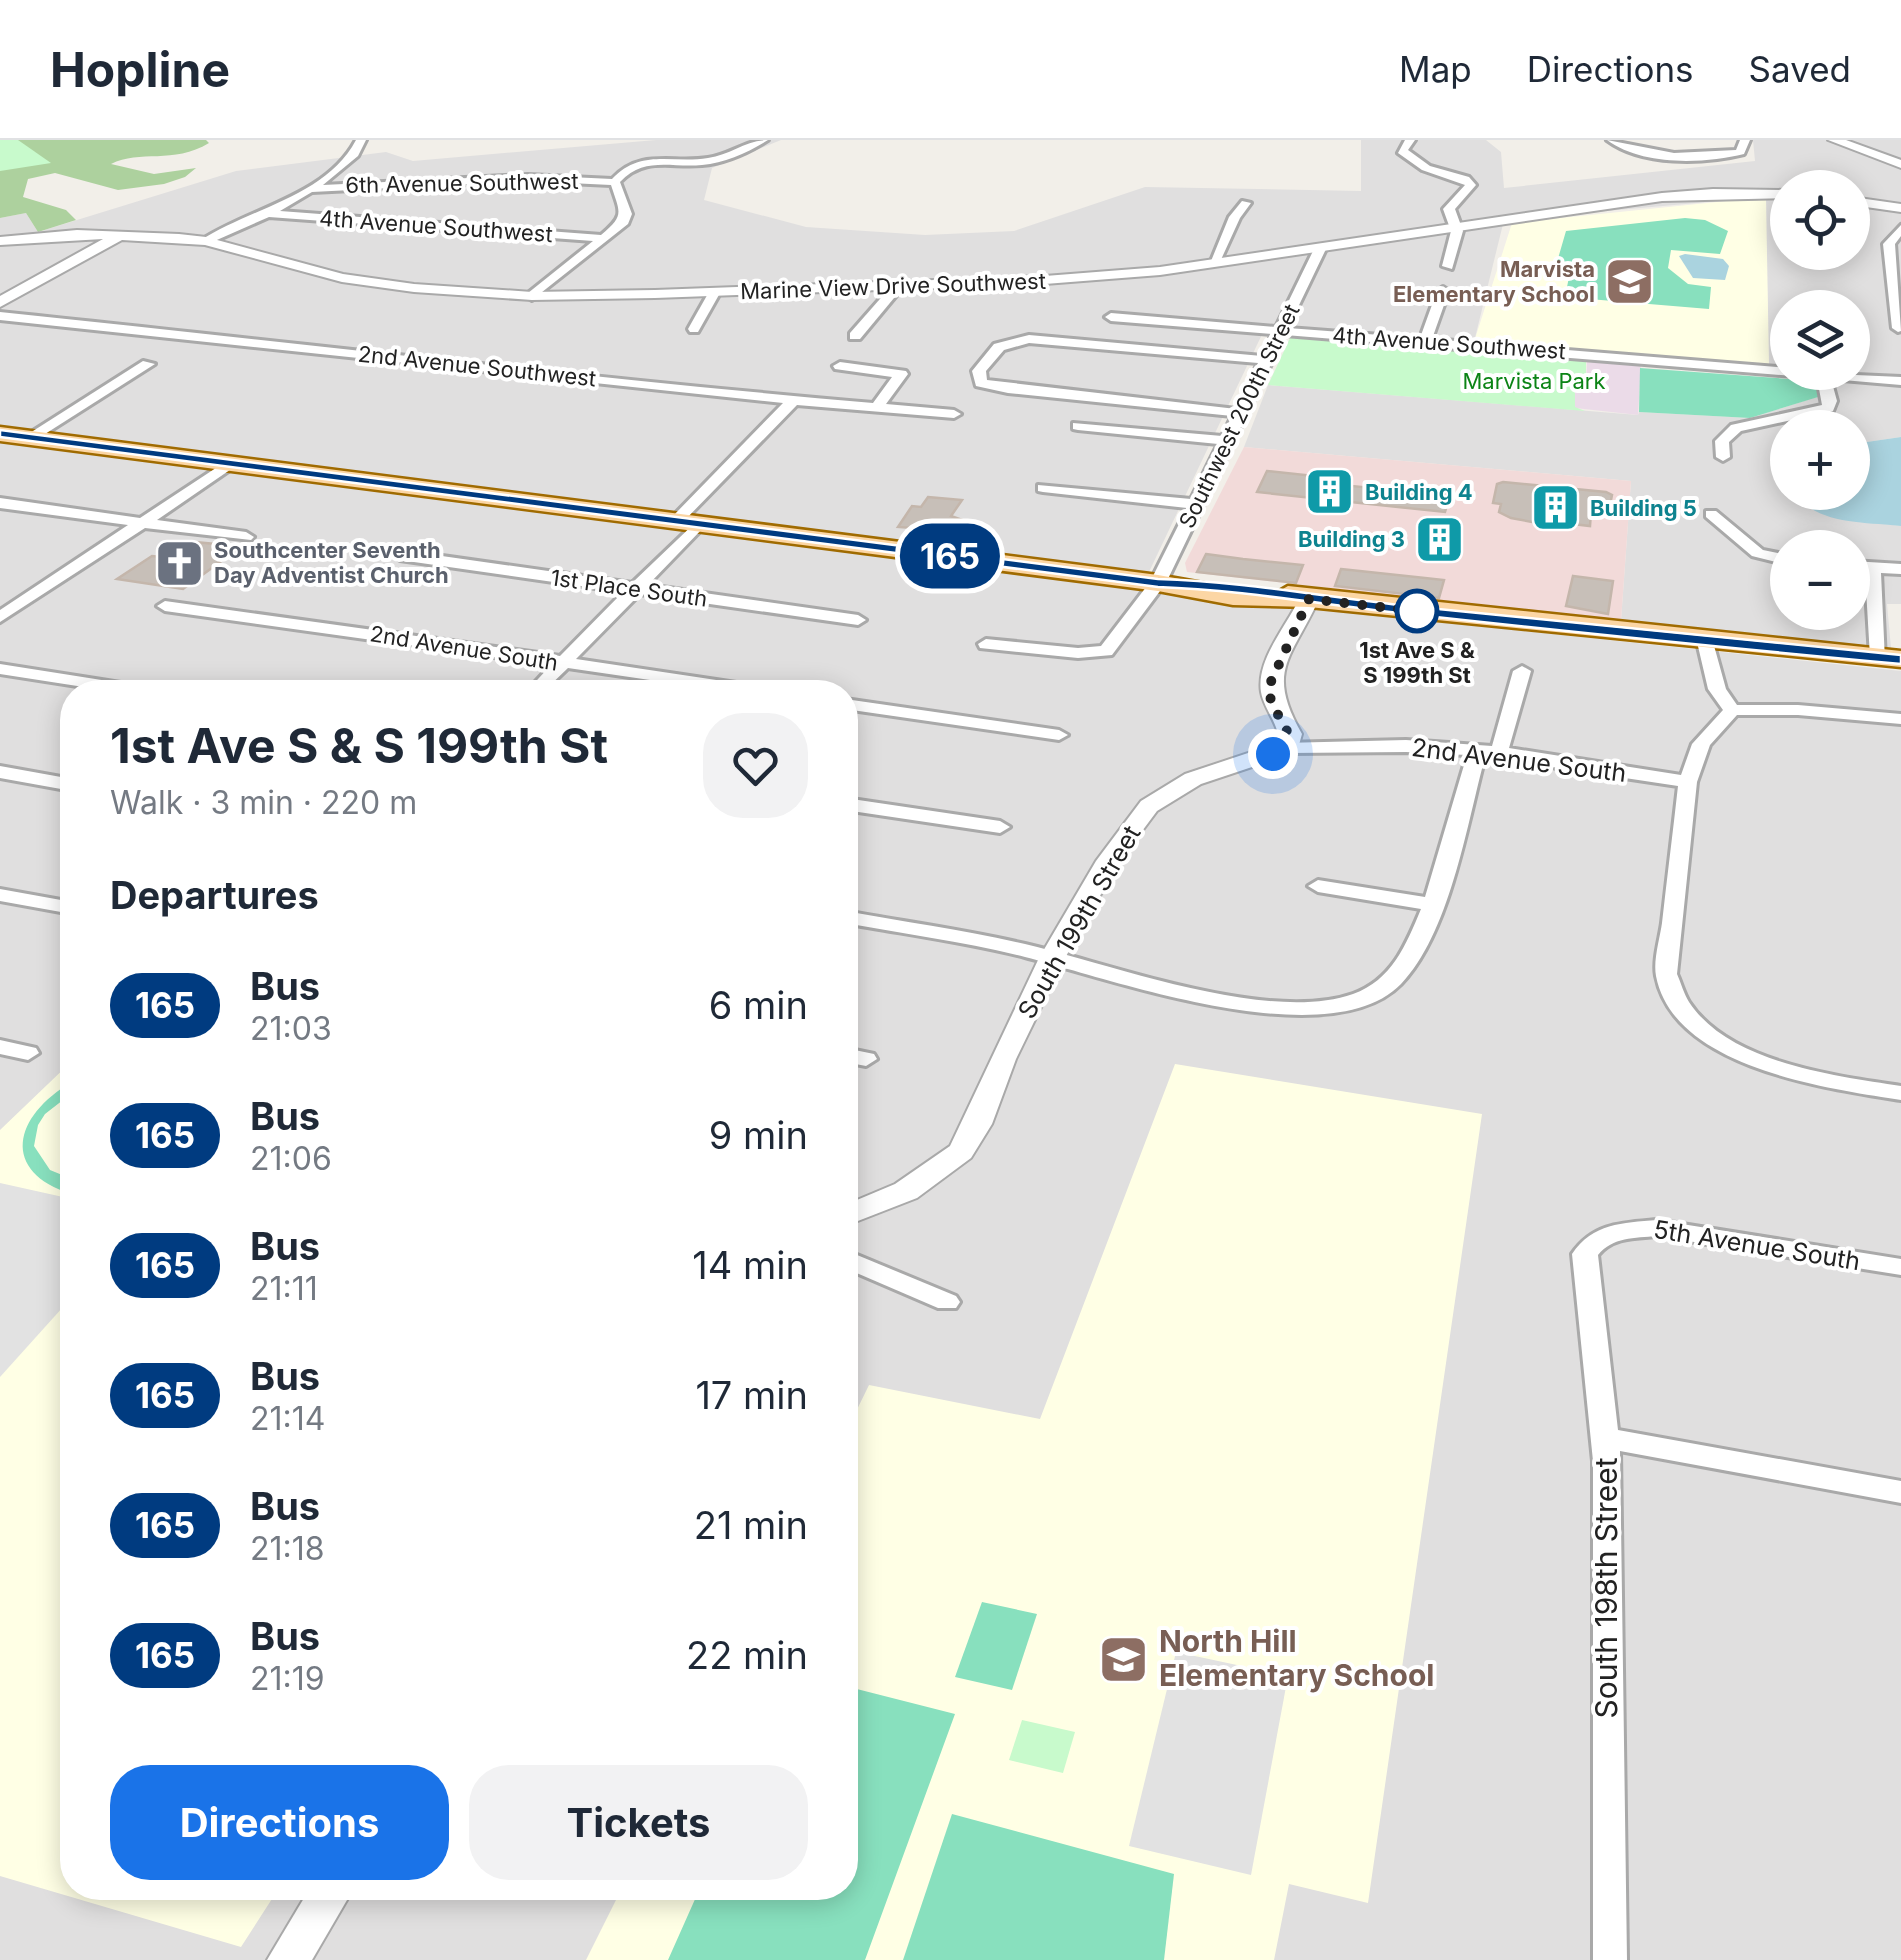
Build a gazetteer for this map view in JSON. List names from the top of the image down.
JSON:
{
  "streets": {
    "street": [
      "6th Avenue Southwest",
      "4th Avenue Southwest",
      "Marine View Drive Southwest",
      "2nd Avenue Southwest",
      "Southwest 200th Street",
      "1st Place South",
      "2nd Avenue South",
      "South 199th Street",
      "5th Avenue South",
      "South 198th Street"
    ]
  },
  "crossings": [
    ["4th Avenue Southwest", "Southwest 200th Street"],
    ["Marine View Drive Southwest", "Southwest 200th Street"],
    ["2nd Avenue South", "South 199th Street"],
    ["5th Avenue South", "South 198th Street"]
  ],
  "parks": ["Marvista Park"],
  "places": {
    "school or university": ["Marvista Elementary School", "North Hill Elementary School"],
    "building": ["Building 4", "Building 5", "Building 3"],
    "church": ["Southcenter Seventh Day Adventist Church"],
    "other": ["1st Ave S & S 199th St"]
  },
  "lines": ["bus line 165"],
  "page": {
    "header": "Hopline",
    "nav": ["Map", "Directions", "Saved"],
    "on_map": "165",
    "map_buttons": ["+", "−"],
    "heading": [
      ["1st Ave S & S 199th St", "Walk · 3 min · 220 m"],
      "Departures"
    ],
    "list": [
      {
        "mark": "165",
        "name": "Bus",
        "note": "21:03",
        "value": "6 min"
      },
      {
        "mark": "165",
        "name": "Bus",
        "note": "21:06",
        "value": "9 min"
      },
      {
        "mark": "165",
        "name": "Bus",
        "note": "21:11",
        "value": "14 min"
      },
      {
        "mark": "165",
        "name": "Bus",
        "note": "21:14",
        "value": "17 min"
      },
      {
        "mark": "165",
        "name": "Bus",
        "note": "21:18",
        "value": "21 min"
      },
      {
        "mark": "165",
        "name": "Bus",
        "note": "21:19",
        "value": "22 min"
      }
    ],
    "buttons": ["Directions", "Tickets"]
  }
}
